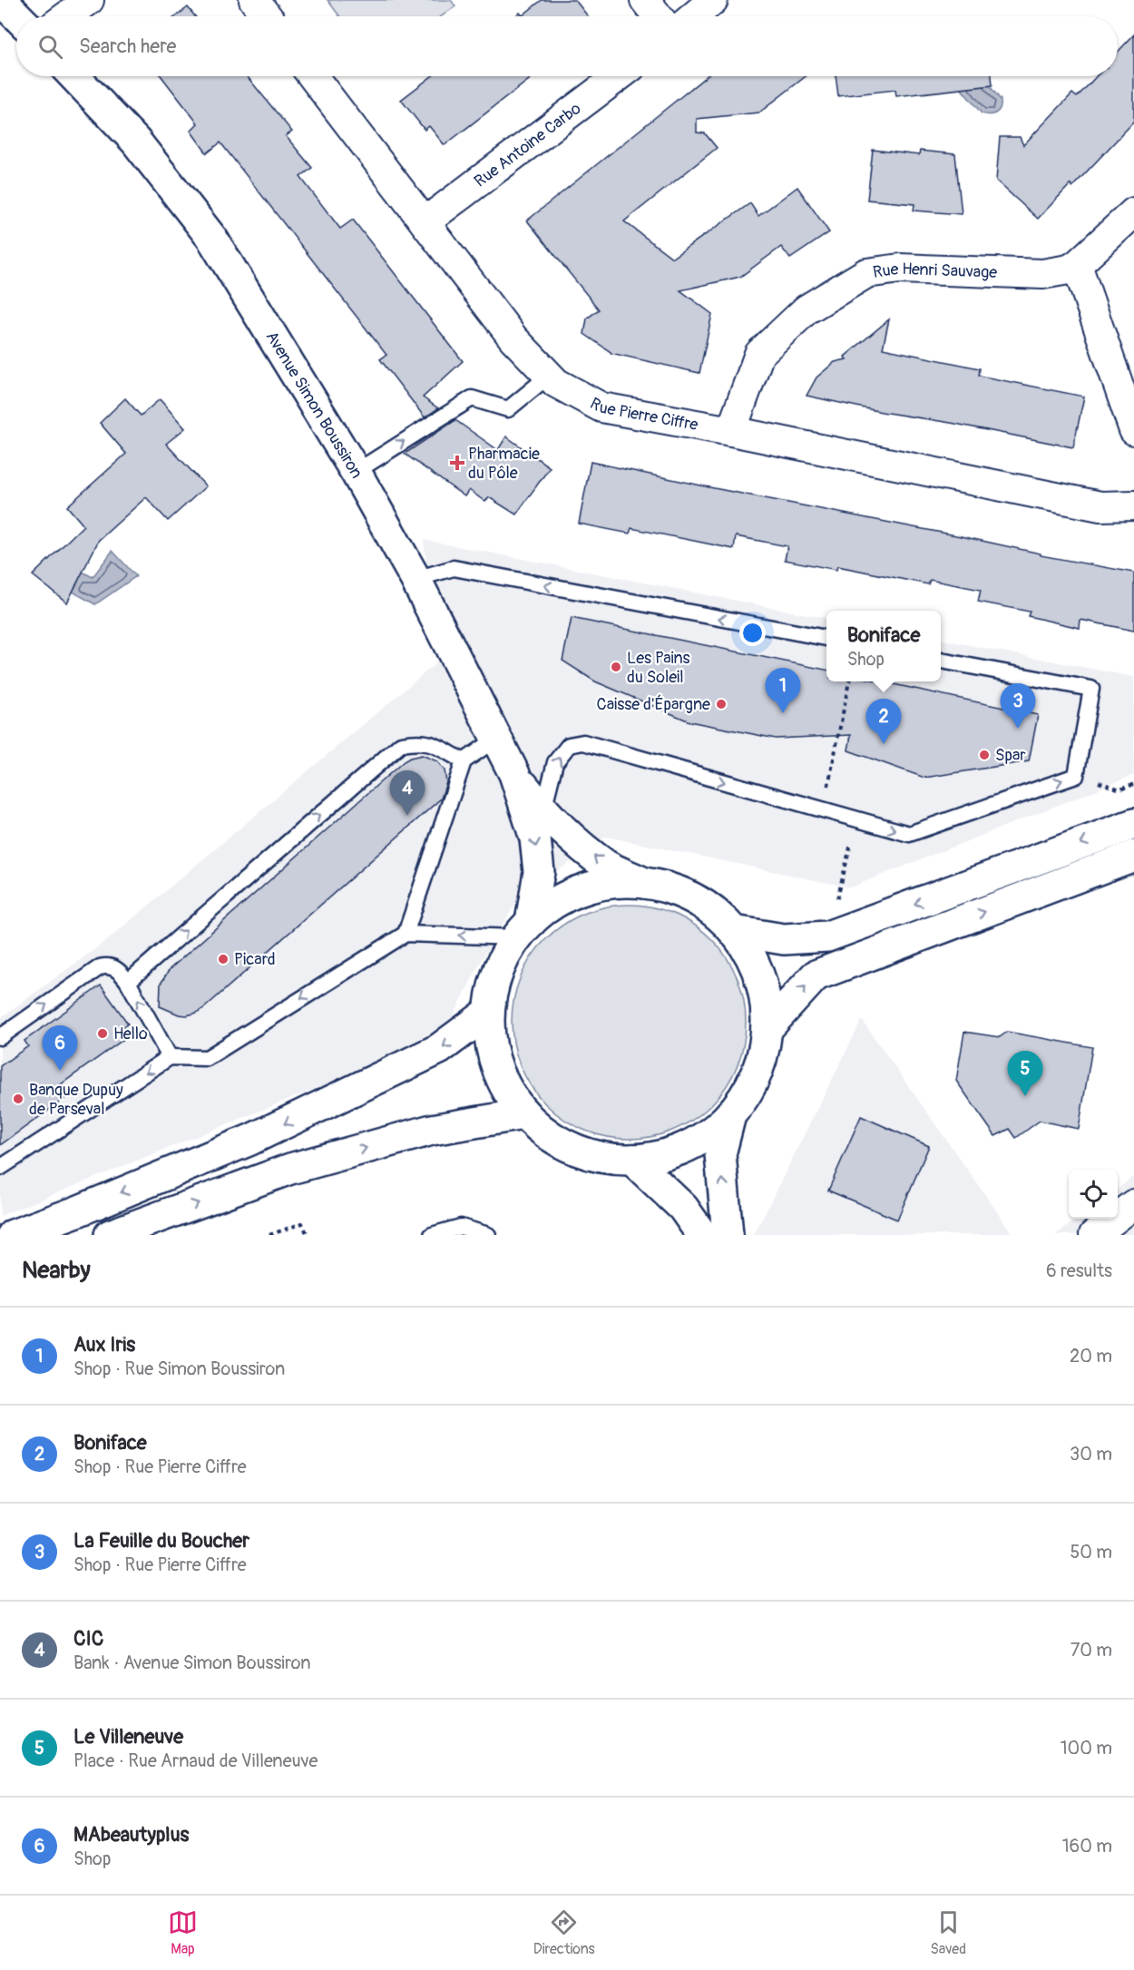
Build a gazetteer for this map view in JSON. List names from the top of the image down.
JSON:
{
  "streets": {
    "main road": ["Avenue Simon Boussiron"],
    "street": ["Rue Antoine Carbo", "Rue Henri Sauvage", "Rue Pierre Ciffre"]
  },
  "crossings": [
    ["Rue Antoine Carbo", "Rue Pierre Ciffre"],
    ["Rue Henri Sauvage", "Rue Pierre Ciffre"]
  ],
  "places": {
    "health": ["Pharmacie du Pôle"],
    "other": [
      "Les Pains du Soleil",
      "Caisse d'Épargne",
      "Spar",
      "Picard",
      "Hello",
      "Banque Dupuy de Parseval"
    ]
  },
  "page": {
    "search": "Search here",
    "popup": ["Boniface", "Shop"],
    "pins": [
      "1",
      "3",
      "2",
      "4",
      "6",
      "5"
    ],
    "heading": ["Nearby", "6 results"],
    "list": [
      {
        "mark": "1",
        "name": "Aux Iris",
        "note": "Shop · Rue Simon Boussiron",
        "value": "20 m"
      },
      {
        "mark": "2",
        "name": "Boniface",
        "note": "Shop · Rue Pierre Ciffre",
        "value": "30 m"
      },
      {
        "mark": "3",
        "name": "La Feuille du Boucher",
        "note": "Shop · Rue Pierre Ciffre",
        "value": "50 m"
      },
      {
        "mark": "4",
        "name": "CIC",
        "note": "Bank · Avenue Simon Boussiron",
        "value": "70 m"
      },
      {
        "mark": "5",
        "name": "Le Villeneuve",
        "note": "Place · Rue Arnaud de Villeneuve",
        "value": "100 m"
      },
      {
        "mark": "6",
        "name": "MAbeautyplus",
        "note": "Shop",
        "value": "160 m"
      }
    ],
    "nav": ["Map", "Directions", "Saved"]
  }
}
